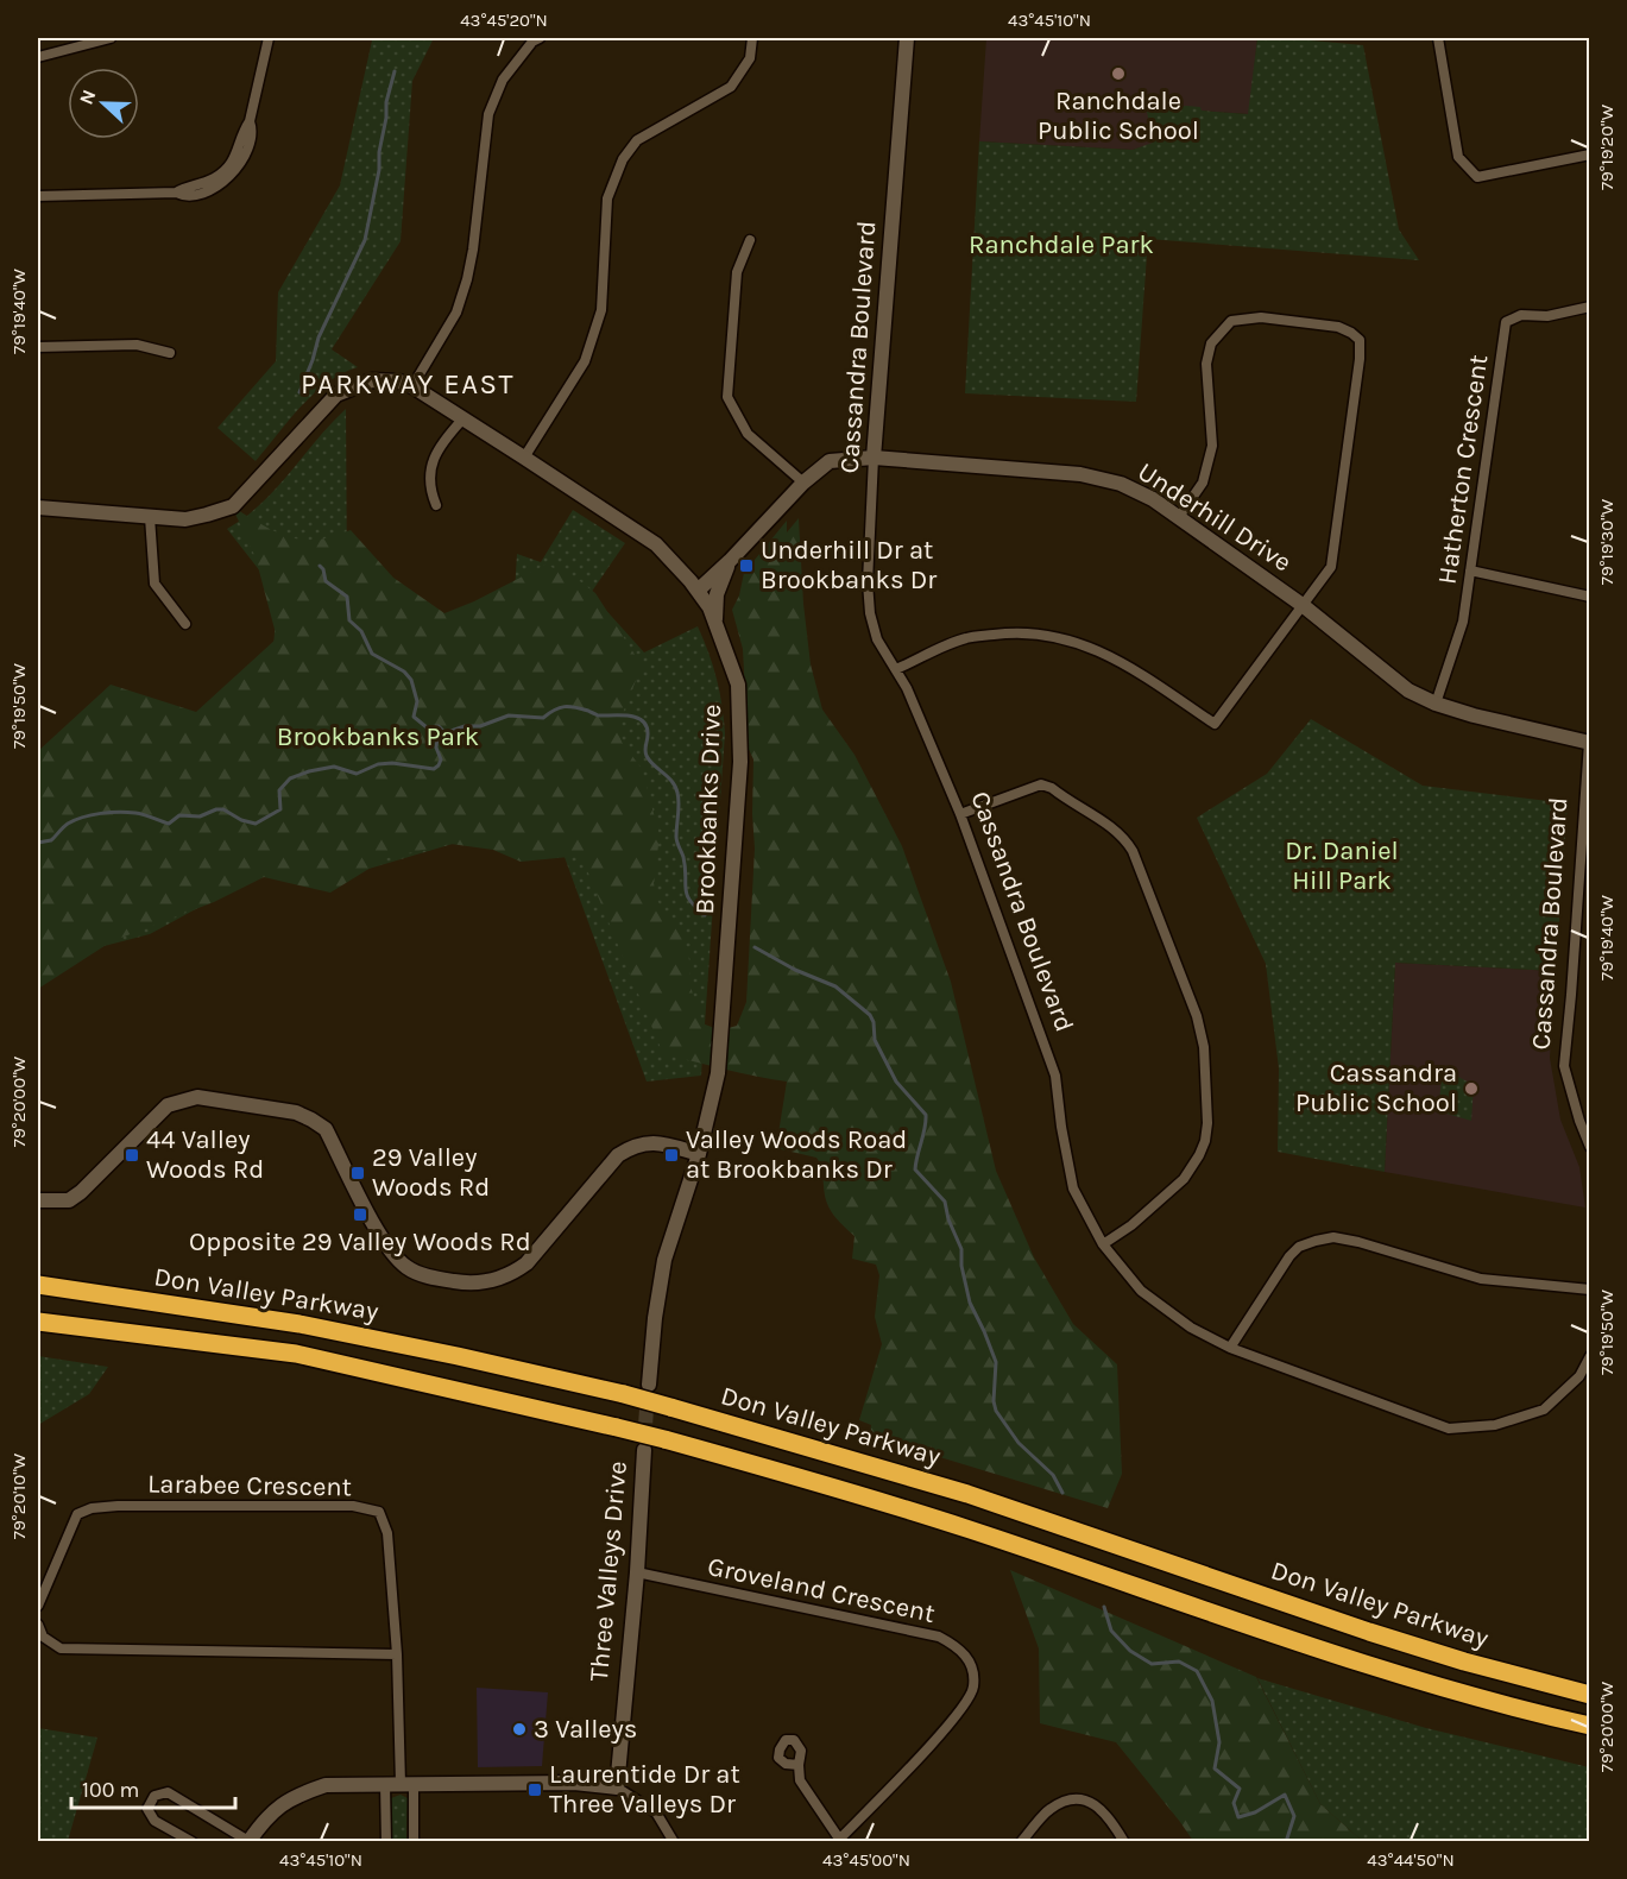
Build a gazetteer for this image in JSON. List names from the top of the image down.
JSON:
{
  "streets": {
    "highway": ["Don Valley Parkway"],
    "street": [
      "Cassandra Boulevard",
      "Hatherton Crescent",
      "Underhill Drive",
      "Brookbanks Drive",
      "Larabee Crescent",
      "Three Valleys Drive",
      "Groveland Crescent"
    ]
  },
  "crossings": [
    ["Cassandra Boulevard", "Underhill Drive"],
    ["Hatherton Crescent", "Underhill Drive"],
    ["Underhill Drive", "Brookbanks Drive"],
    ["Three Valleys Drive", "Groveland Crescent"]
  ],
  "districts": ["PARKWAY EAST"],
  "parks": ["Ranchdale Park", "Brookbanks Park", "Dr. Daniel Hill Park"],
  "places": {
    "other": ["Ranchdale Public School", "Cassandra Public School", "3 Valleys"],
    "transit": [
      "Underhill Dr at Brookbanks Dr",
      "44 Valley Woods Rd",
      "Valley Woods Road at Brookbanks Dr",
      "29 Valley Woods Rd",
      "Opposite 29 Valley Woods Rd",
      "Laurentide Dr at Three Valleys Dr"
    ]
  },
  "scale_bar": "100 m",
  "north": "left",
  "coordinates": [
    "43°45'20\"N",
    "43°45'10\"N",
    "79°19'20\"W",
    "79°19'40\"W",
    "79°19'30\"W",
    "79°19'50\"W",
    "79°20'00\"W",
    "79°20'10\"W",
    "43°45'00\"N",
    "43°44'50\"N"
  ]
}
